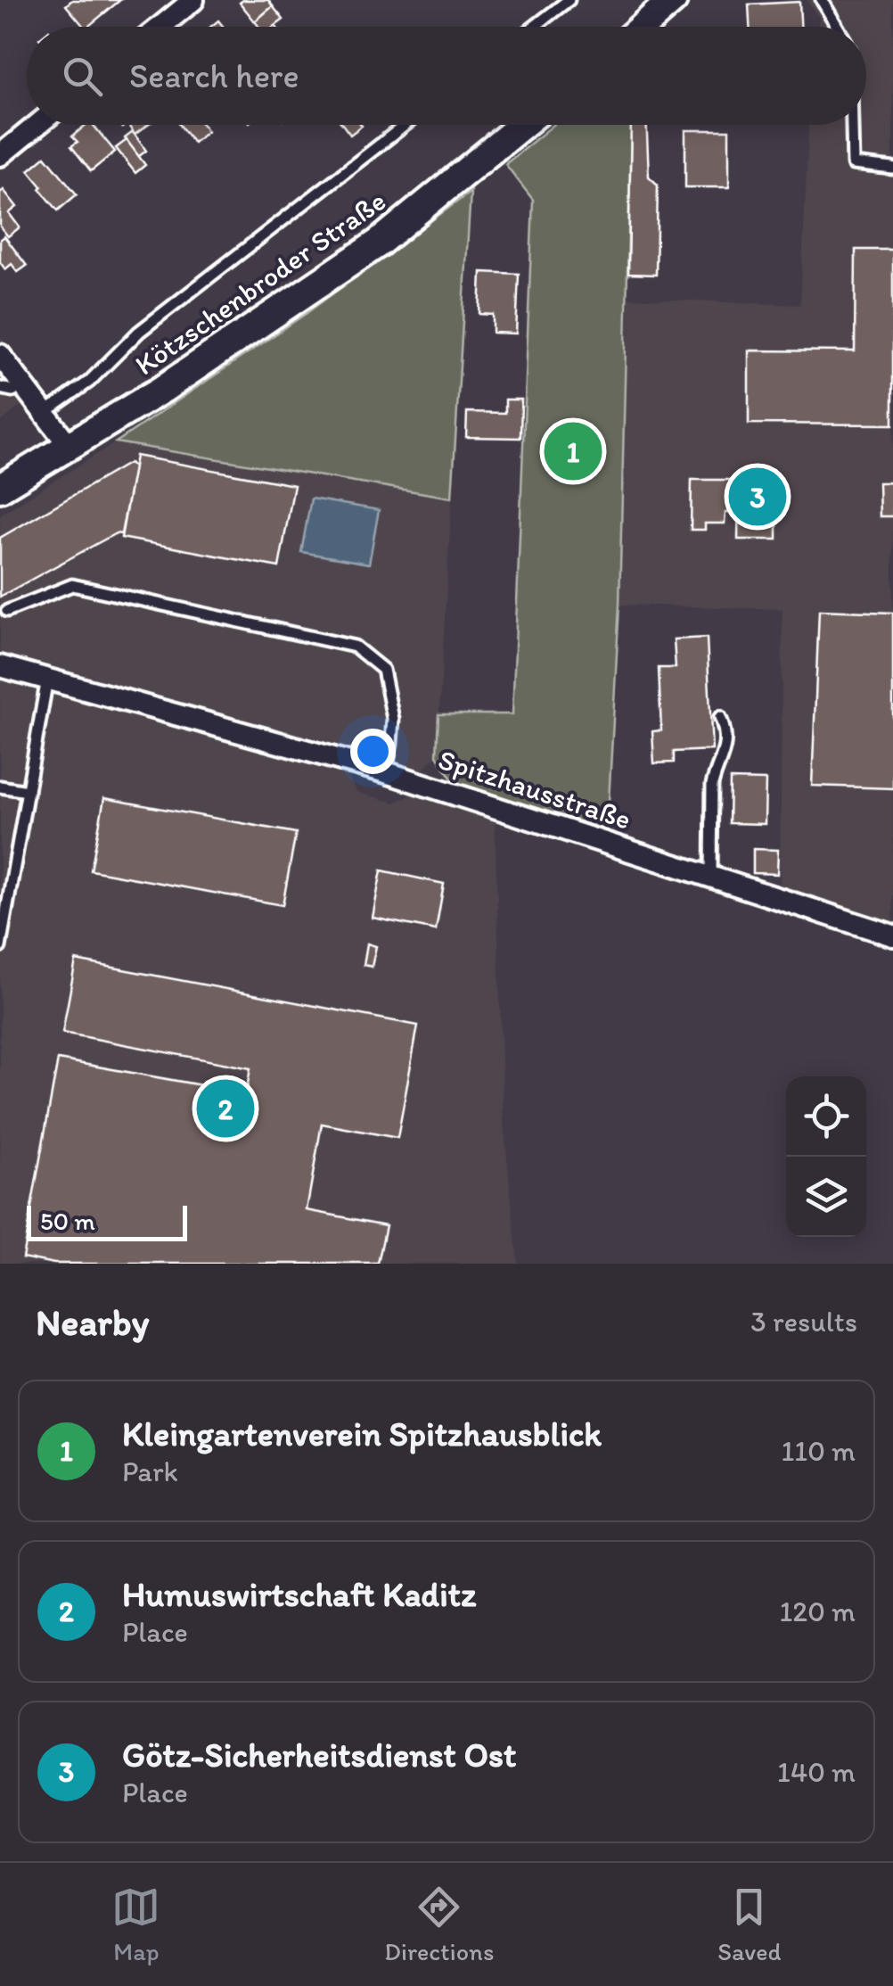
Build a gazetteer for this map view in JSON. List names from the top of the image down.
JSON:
{
  "streets": {
    "street": ["Kötzschenbroder Straße", "Spitzhausstraße"]
  },
  "scale_bar": "50 m",
  "page": {
    "search": "Search here",
    "pins": ["1", "3", "2"],
    "scale": "50 m",
    "heading": ["Nearby", "3 results"],
    "list": [
      {
        "mark": "1",
        "name": "Kleingartenverein Spitzhausblick",
        "note": "Park",
        "value": "110 m"
      },
      {
        "mark": "2",
        "name": "Humuswirtschaft Kaditz",
        "note": "Place",
        "value": "120 m"
      },
      {
        "mark": "3",
        "name": "Götz-Sicherheitsdienst Ost",
        "note": "Place",
        "value": "140 m"
      }
    ],
    "nav": ["Map", "Directions", "Saved"]
  }
}
